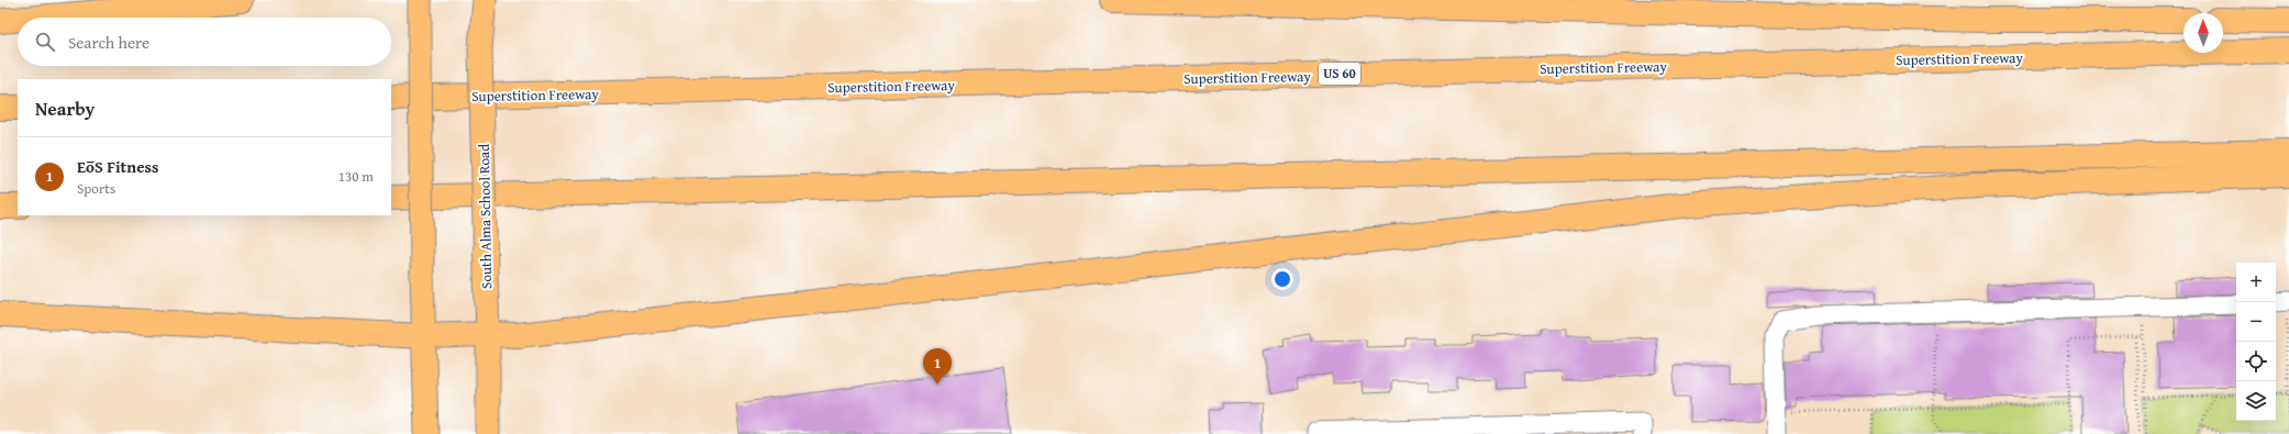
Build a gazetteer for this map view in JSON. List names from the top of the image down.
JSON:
{
  "streets": {
    "highway": ["Superstition Freeway", "US 60"],
    "main road": ["South Alma School Road"]
  },
  "north": "top",
  "page": {
    "search": "Search here",
    "heading": "Nearby",
    "list": [
      {
        "mark": "1",
        "name": "EōS Fitness",
        "note": "Sports",
        "value": "130 m"
      }
    ],
    "map_buttons": ["+", "−"],
    "pins": "1"
  }
}
